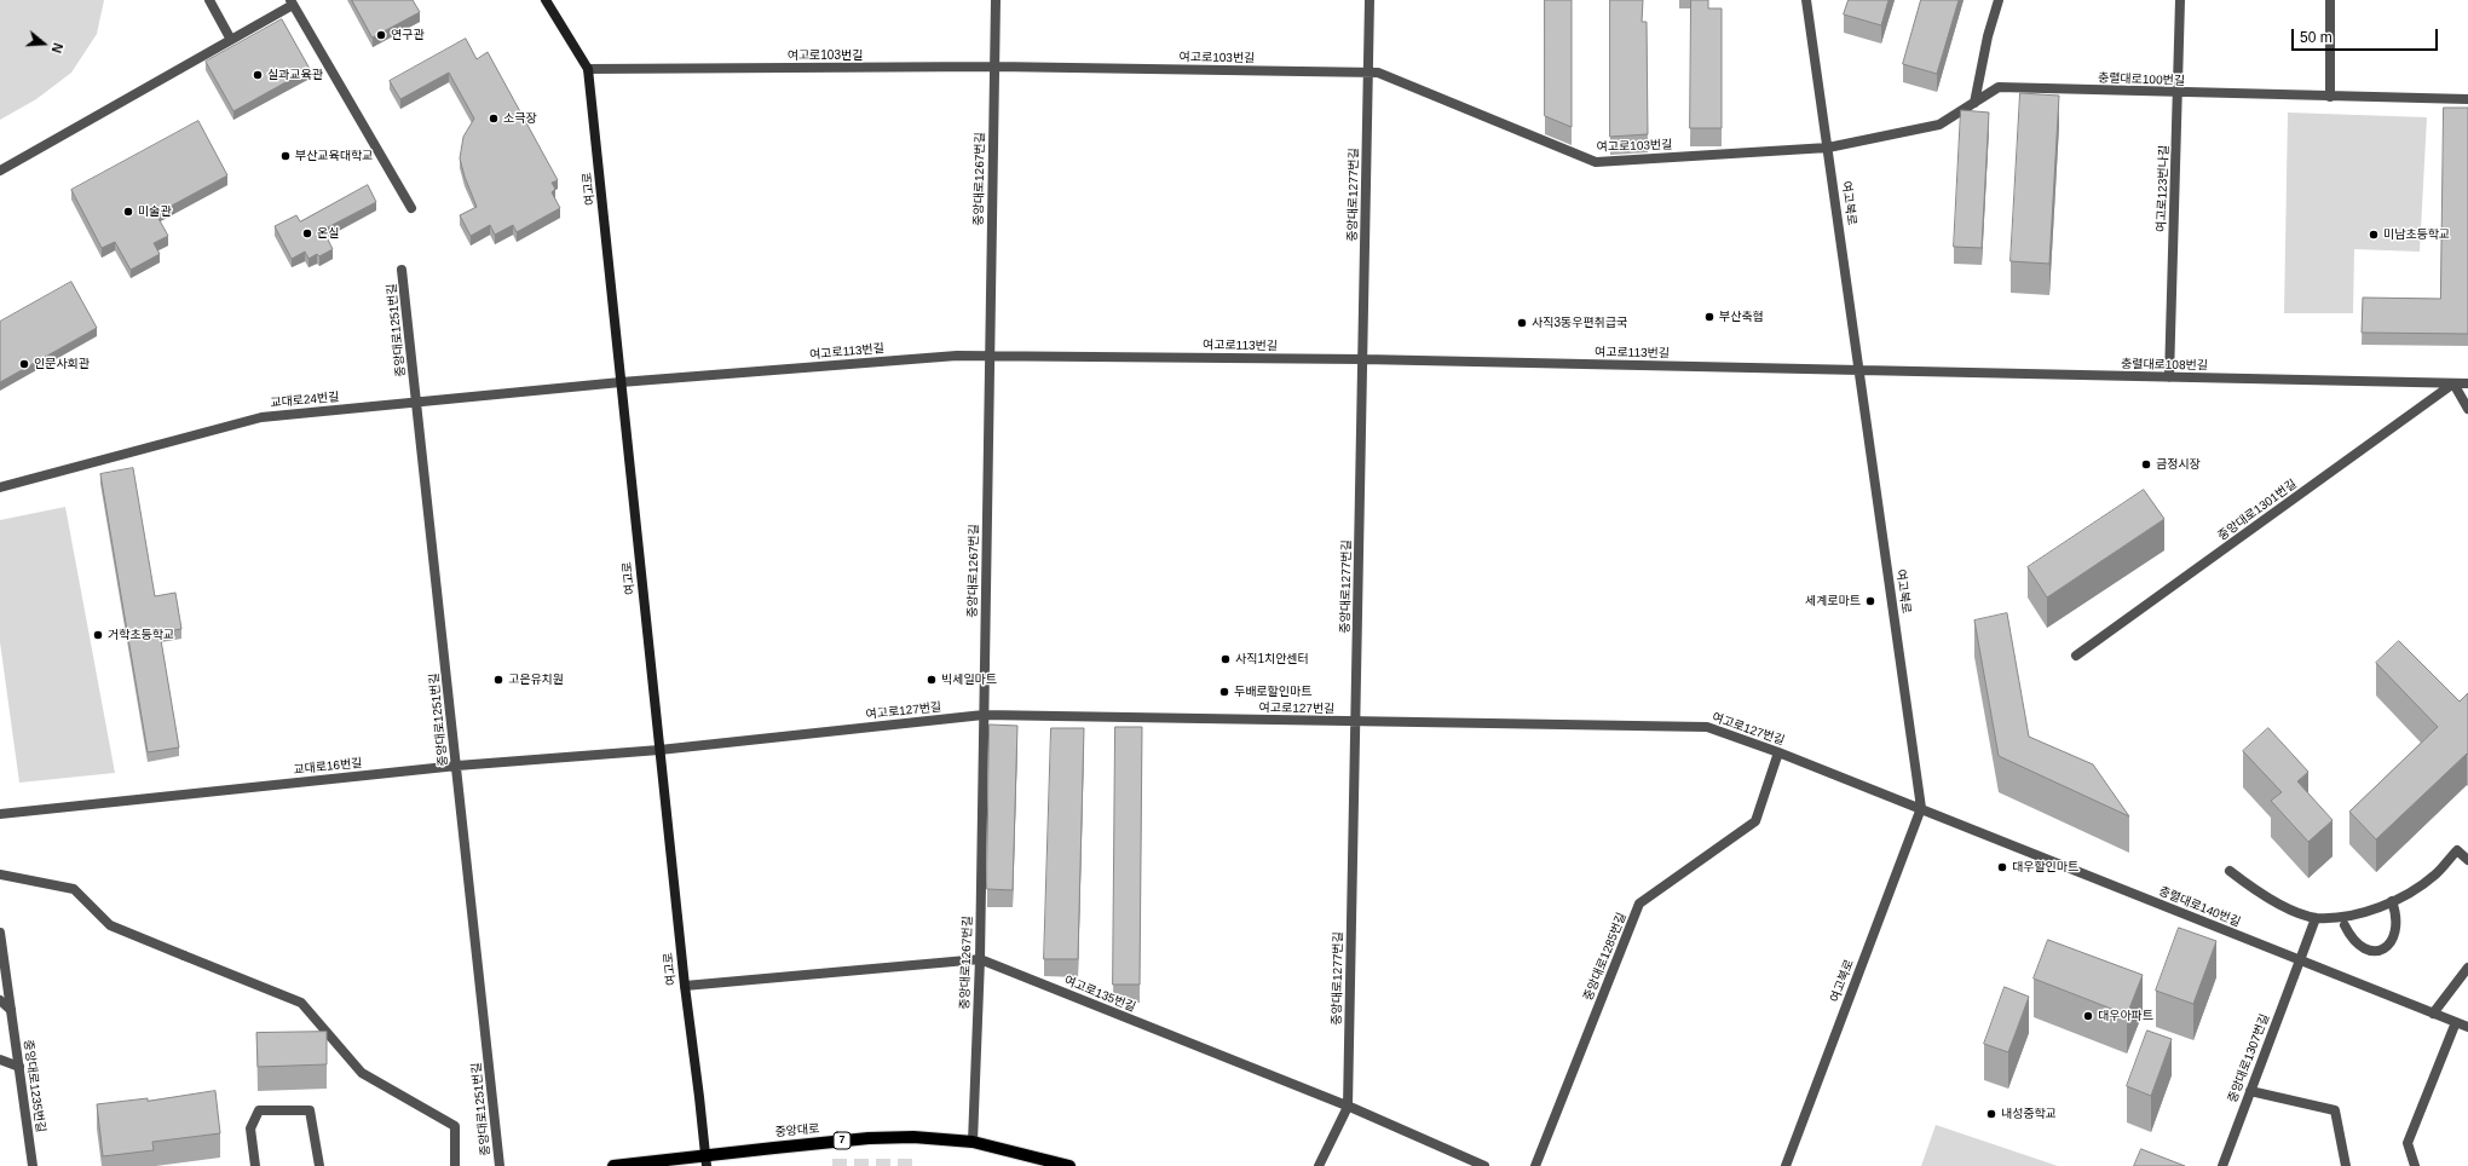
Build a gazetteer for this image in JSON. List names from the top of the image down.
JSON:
{
  "streets": {
    "main road": ["여고로", "중앙대로", "7"],
    "street": [
      "여고로103번길",
      "충렬대로100번길",
      "중앙대로1267번길",
      "여고로123번나길",
      "중앙대로1277번길",
      "여고북로",
      "중앙대로1251번길",
      "여고로113번길",
      "충렬대로108번길",
      "교대로24번길",
      "중앙대로1301번길",
      "여고로127번길",
      "교대로16번길",
      "충렬대로140번길",
      "중앙대로1285번길",
      "여고로135번길",
      "중앙대로1307번길",
      "중앙대로1235번길"
    ]
  },
  "crossings": [
    ["여고로103번길", "충렬대로100번길"],
    ["여고로103번길", "중앙대로1267번길"],
    ["여고로103번길", "여고로"],
    ["여고로103번길", "중앙대로1277번길"],
    ["여고로103번길", "여고북로"],
    ["충렬대로100번길", "여고로123번나길"],
    ["충렬대로100번길", "여고북로"],
    ["중앙대로1267번길", "여고로113번길"],
    ["중앙대로1267번길", "여고로127번길"],
    ["중앙대로1267번길", "여고로135번길"],
    ["중앙대로1267번길", "중앙대로"],
    ["여고로", "여고로113번길"],
    ["여고로", "교대로24번길"],
    ["여고로", "여고로127번길"],
    ["여고로", "교대로16번길"],
    ["여고로", "여고로135번길"],
    ["여고로", "중앙대로"],
    ["여고로123번나길", "충렬대로108번길"],
    ["중앙대로1277번길", "여고로113번길"],
    ["중앙대로1277번길", "여고로127번길"],
    ["중앙대로1277번길", "여고로135번길"],
    ["여고북로", "여고로113번길"],
    ["여고북로", "충렬대로108번길"],
    ["여고북로", "여고로127번길"],
    ["여고북로", "충렬대로140번길"],
    ["중앙대로1251번길", "교대로24번길"],
    ["중앙대로1251번길", "교대로16번길"],
    ["여고로113번길", "충렬대로108번길"],
    ["여고로113번길", "교대로24번길"],
    ["충렬대로108번길", "중앙대로1301번길"],
    ["여고로127번길", "교대로16번길"],
    ["여고로127번길", "충렬대로140번길"],
    ["여고로127번길", "중앙대로1285번길"],
    ["충렬대로140번길", "중앙대로1307번길"]
  ],
  "places": [
    "연구관",
    "실과교육관",
    "소극장",
    "부산교육대학교",
    "미술관",
    "온실",
    "미남초등학교",
    "부산축협",
    "사직3동우편취급국",
    "인문사회관",
    "금정시장",
    "세계로마트",
    "거학초등학교",
    "사직1치안센터",
    "고은유치원",
    "빅세일마트",
    "두배로할인마트",
    "대우할인마트",
    "대우아파트",
    "내성중학교"
  ],
  "scale_bar": "50 m",
  "north": "right"
}
